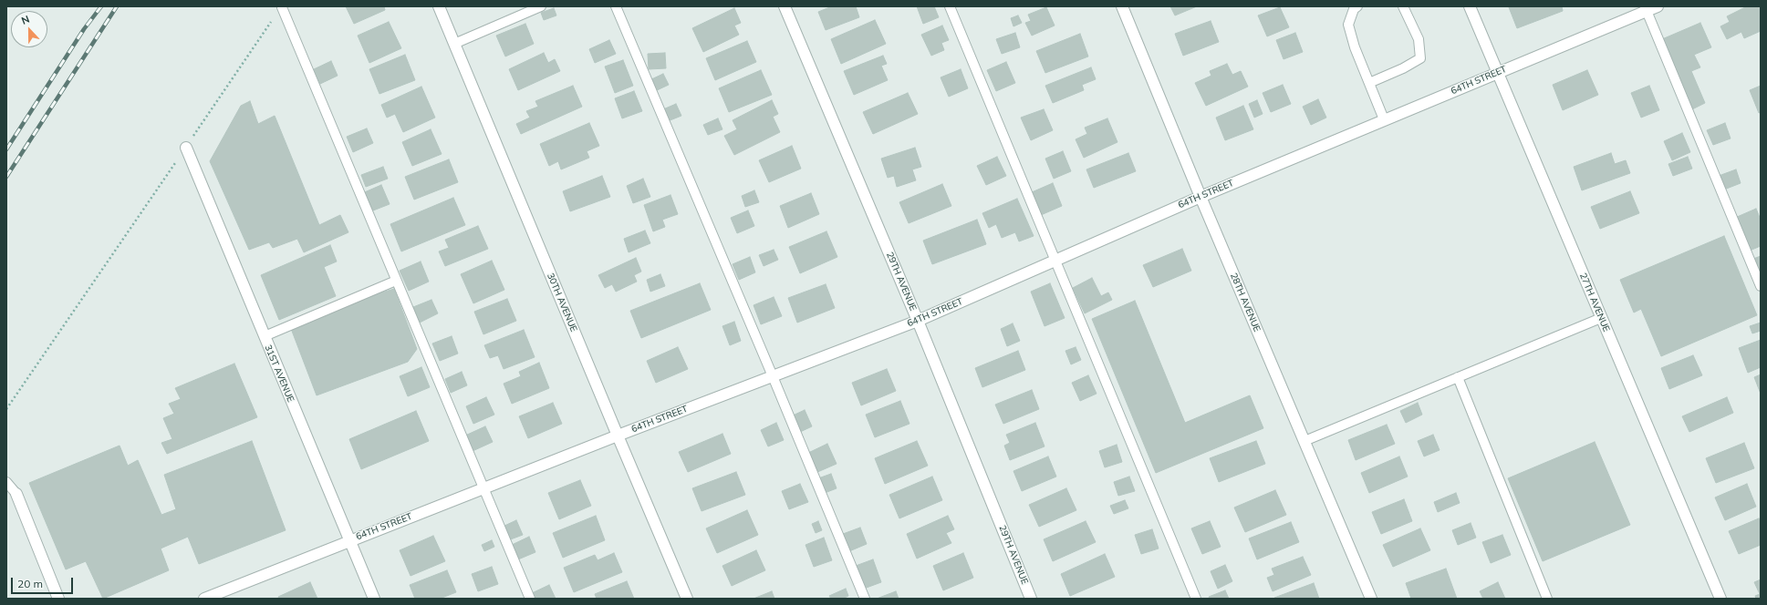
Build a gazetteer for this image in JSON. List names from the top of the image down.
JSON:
{
  "streets": {
    "street": [
      "64TH STREET",
      "29TH AVENUE",
      "30TH AVENUE",
      "28TH AVENUE",
      "27TH AVENUE",
      "31ST AVENUE"
    ]
  },
  "crossings": [
    ["64TH STREET", "29TH AVENUE"],
    ["64TH STREET", "30TH AVENUE"],
    ["64TH STREET", "28TH AVENUE"],
    ["64TH STREET", "27TH AVENUE"],
    ["64TH STREET", "31ST AVENUE"]
  ],
  "scale_bar": "20 m",
  "north": "top"
}
